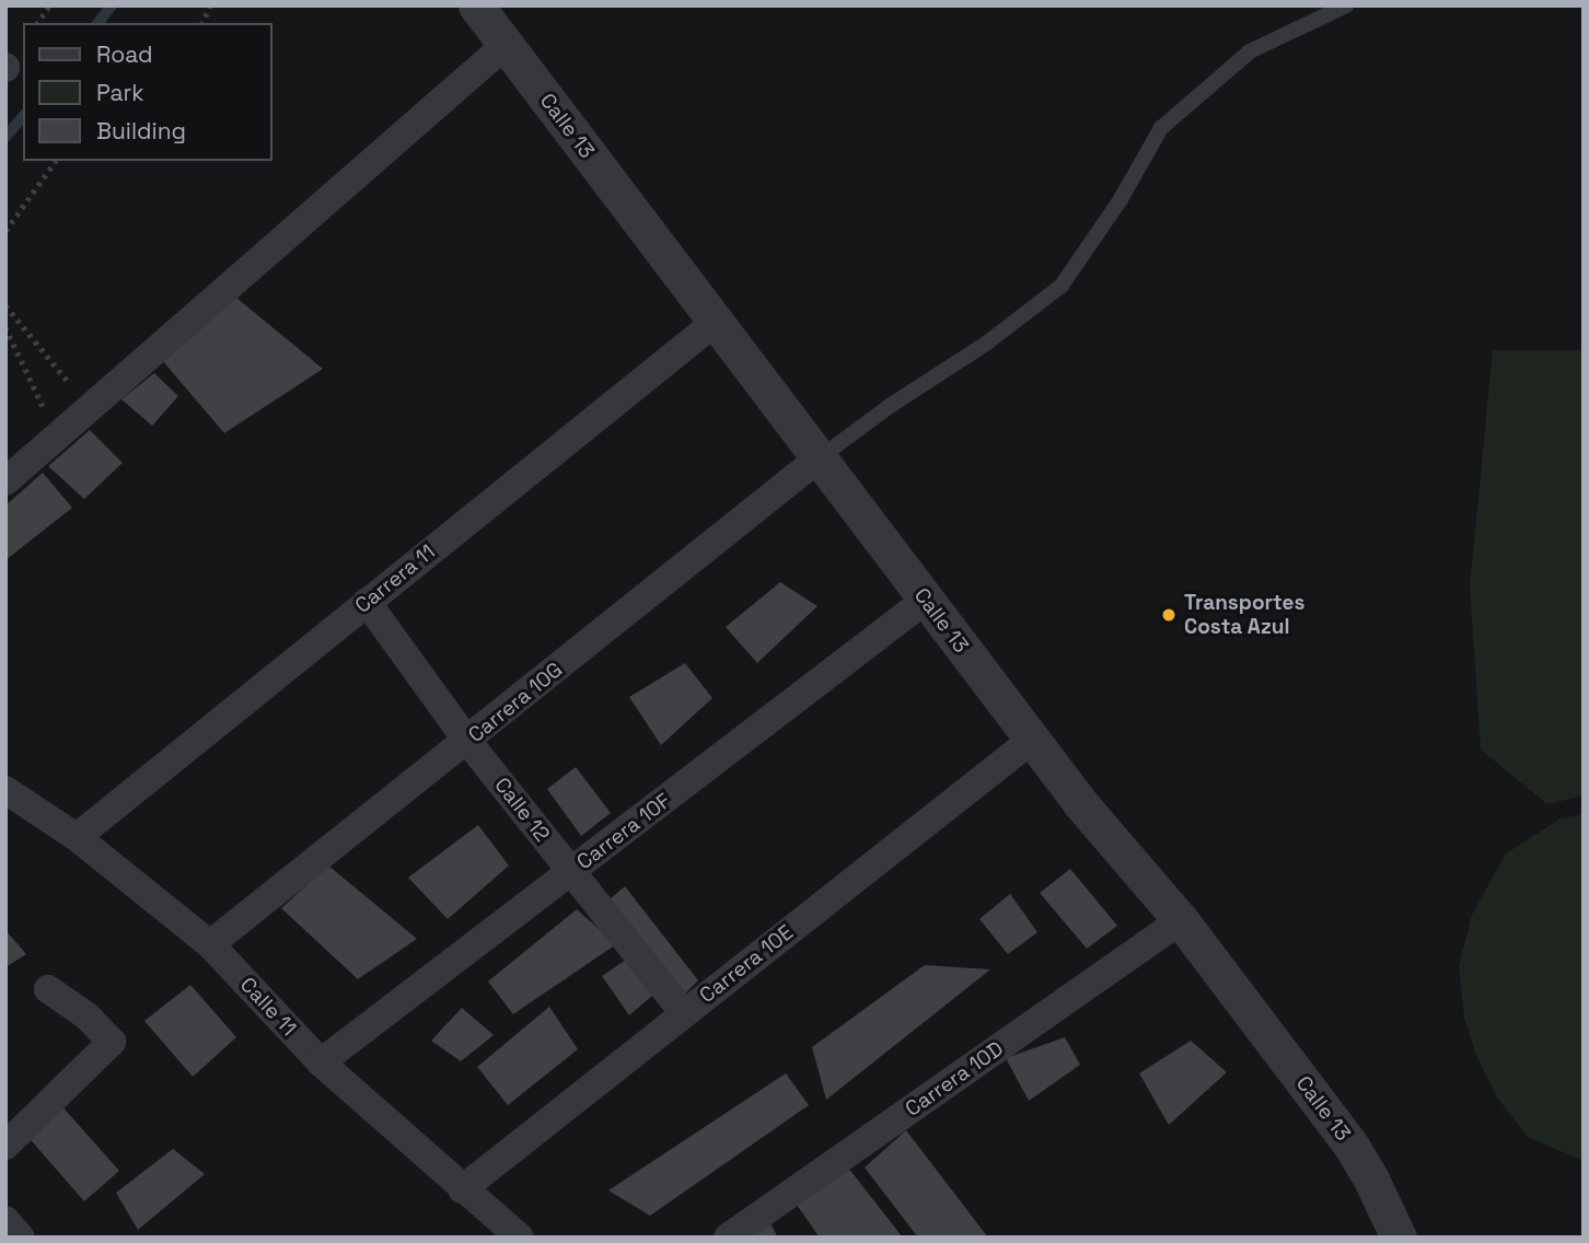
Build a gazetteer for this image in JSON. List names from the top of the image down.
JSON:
{
  "streets": {
    "street": [
      "Calle 13",
      "Carrera 11",
      "Carrera 10G",
      "Calle 12",
      "Carrera 10F",
      "Carrera 10E",
      "Calle 11",
      "Carrera 10D"
    ]
  },
  "crossings": [
    ["Calle 13", "Carrera 11"],
    ["Calle 13", "Carrera 10G"],
    ["Calle 13", "Carrera 10F"],
    ["Calle 13", "Carrera 10E"],
    ["Calle 13", "Carrera 10D"],
    ["Carrera 11", "Calle 12"],
    ["Carrera 11", "Calle 11"],
    ["Carrera 10G", "Calle 12"],
    ["Carrera 10G", "Calle 11"],
    ["Calle 12", "Carrera 10F"],
    ["Calle 12", "Carrera 10E"],
    ["Carrera 10F", "Calle 11"],
    ["Carrera 10E", "Calle 11"]
  ],
  "places": ["Transportes Costa Azul"],
  "legend": ["Road", "Park", "Building"]
}
